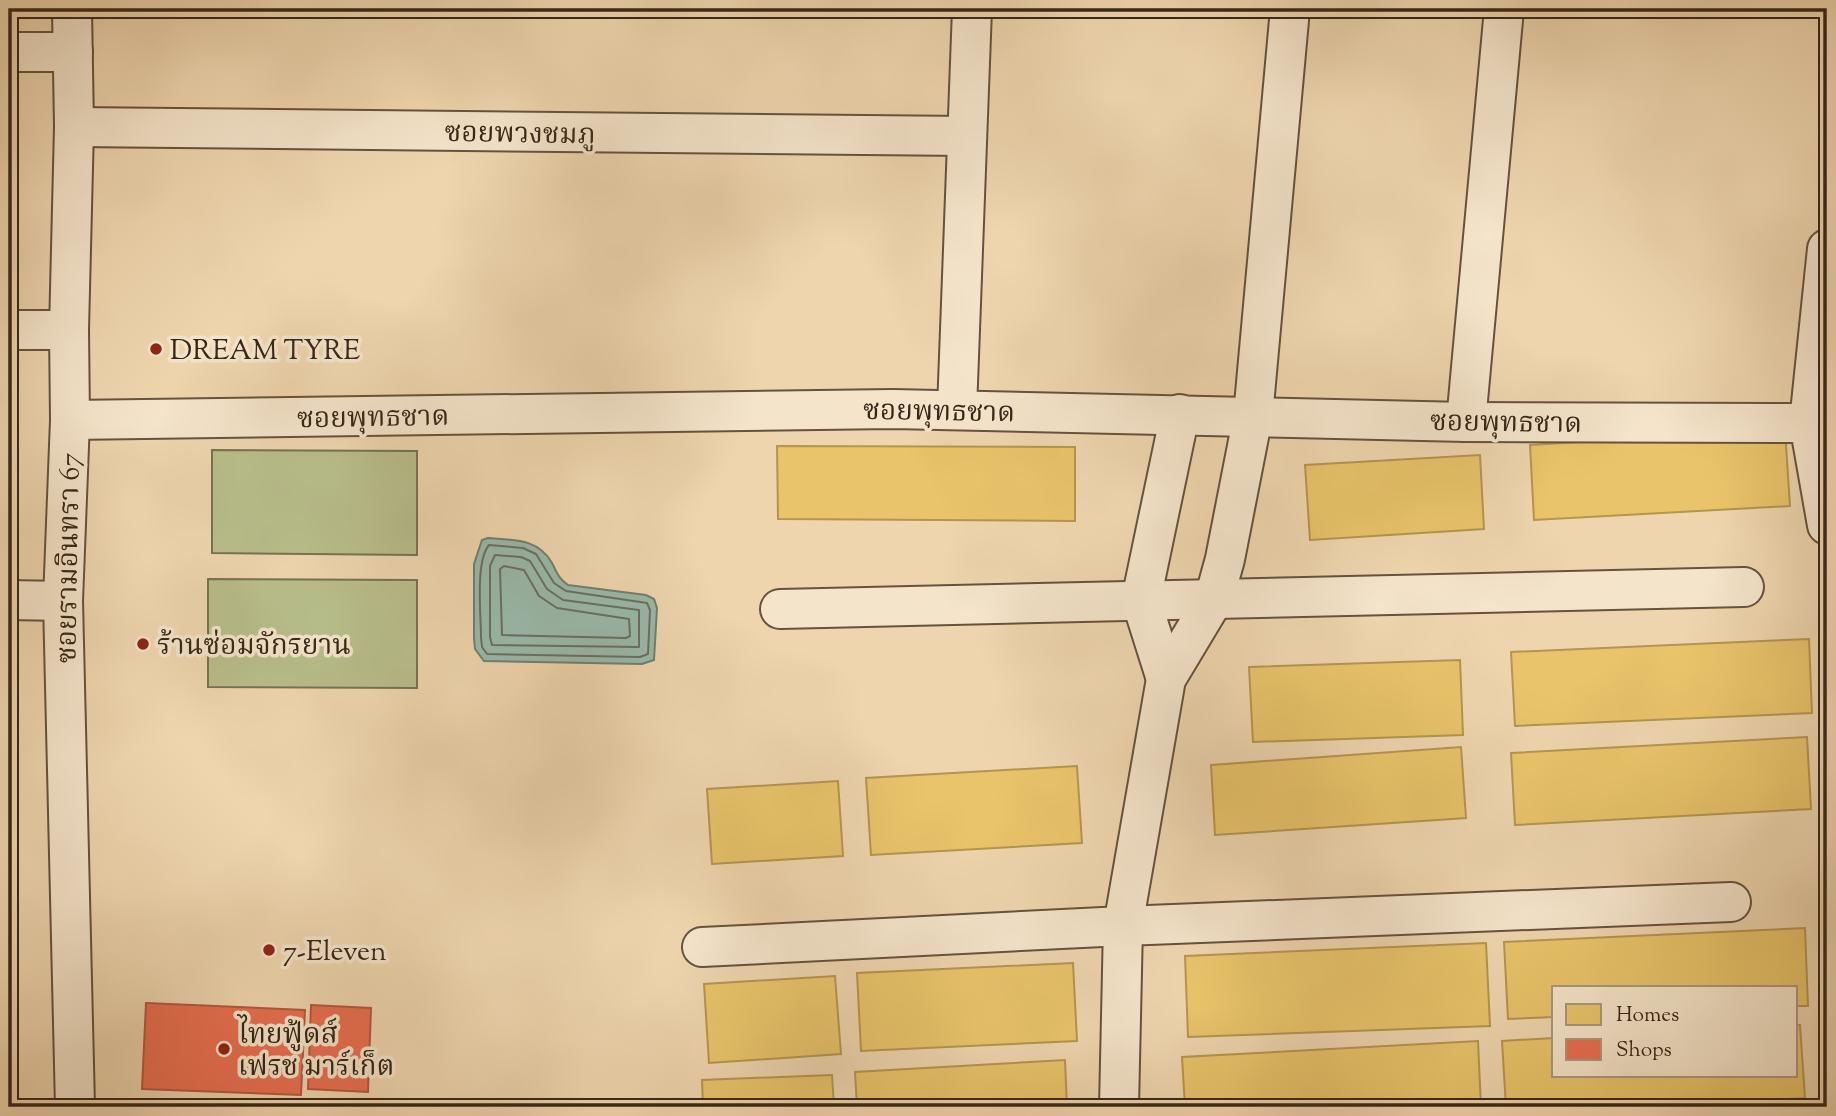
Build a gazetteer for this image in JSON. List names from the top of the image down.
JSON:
{
  "streets": {
    "street": ["ซอยพวงชมภู", "ซอยพุทธชาด", "ซอยรามอินทรา 67"]
  },
  "crossings": [
    ["ซอยพวงชมภู", "ซอยรามอินทรา 67"],
    ["ซอยพุทธชาด", "ซอยรามอินทรา 67"]
  ],
  "places": [
    "DREAM TYRE",
    "ร้านซ่อมจักรยาน",
    "7-Eleven",
    "ไทยฟู้ดส์ เฟรช มาร์เก็ต"
  ],
  "legend": ["Homes", "Shops"]
}
